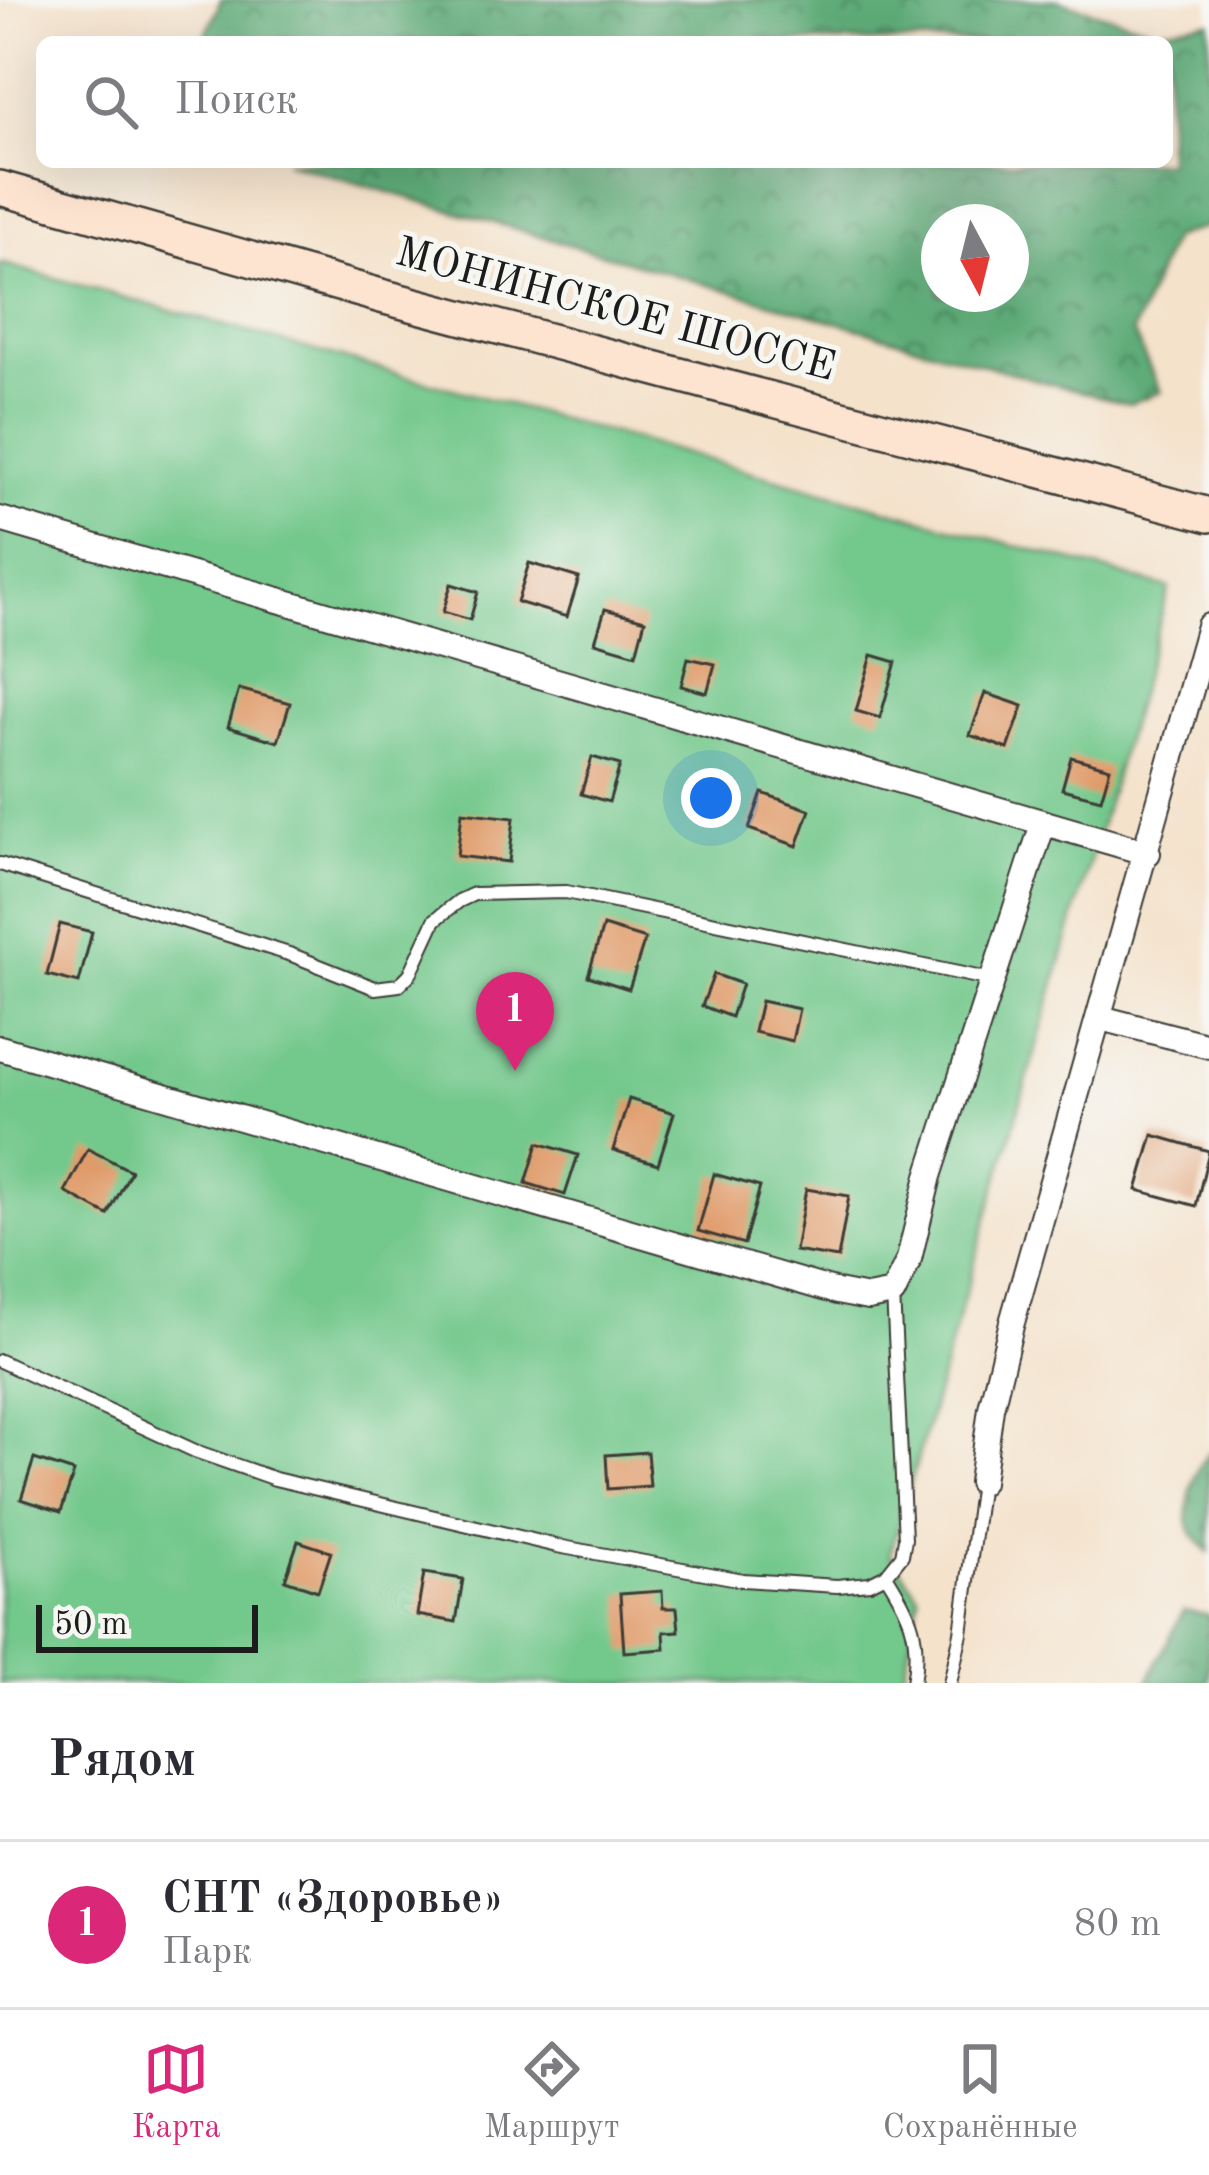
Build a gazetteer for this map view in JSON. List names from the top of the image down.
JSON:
{
  "streets": {
    "main road": ["МОНИНСКОЕ ШОССЕ"]
  },
  "scale_bar": "50 m",
  "north": "bottom",
  "page": {
    "search": "Поиск",
    "pins": "1",
    "scale": "50 m",
    "heading": "Рядом",
    "list": [
      {
        "mark": "1",
        "name": "СНТ «Здоровье»",
        "note": "Парк",
        "value": "80 m"
      }
    ],
    "nav": ["Карта", "Маршрут", "Сохранённые"]
  }
}
